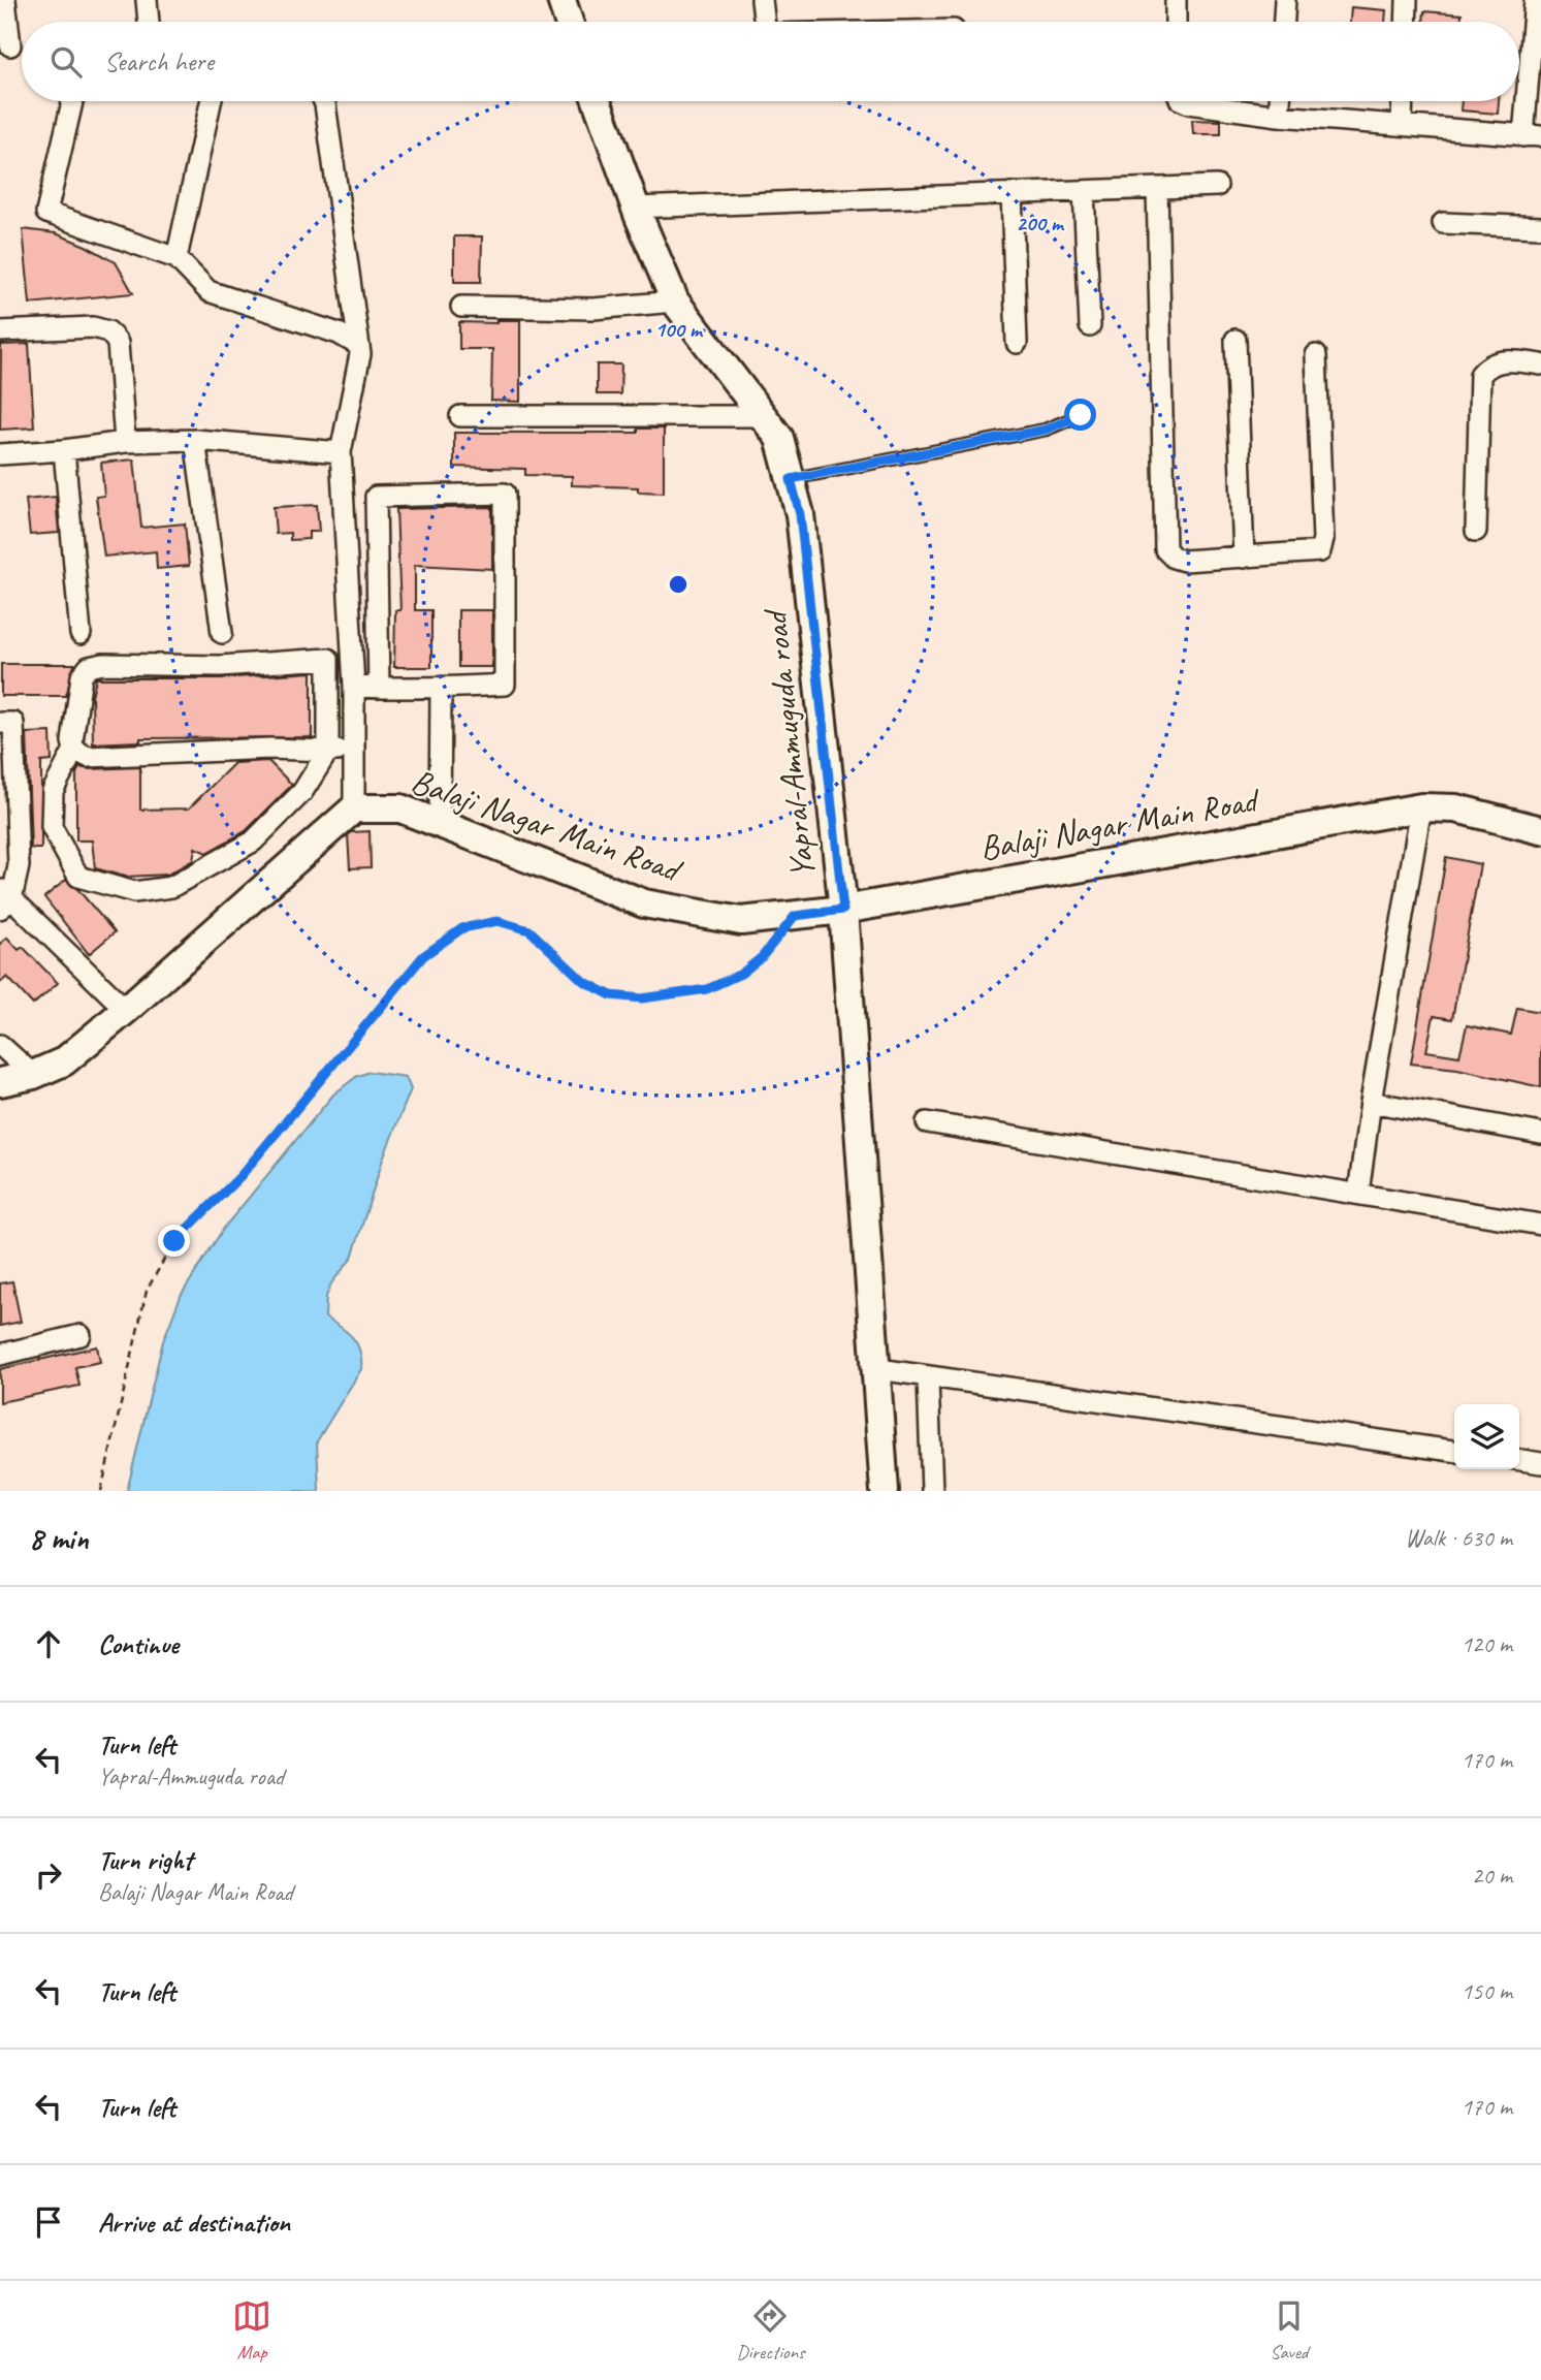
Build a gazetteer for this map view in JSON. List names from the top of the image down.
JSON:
{
  "streets": {
    "street": ["Yapral-Ammuguda road", "Balaji Nagar Main Road"]
  },
  "crossings": [
    ["Yapral-Ammuguda road", "Balaji Nagar Main Road"]
  ],
  "page": {
    "search": "Search here",
    "heading": ["8 min", "Walk · 630 m"],
    "list": [
      ["Continue", "120 m"],
      ["Turn left", "Yapral-Ammuguda road", "170 m"],
      ["Turn right", "Balaji Nagar Main Road", "20 m"],
      ["Turn left", "150 m"],
      ["Turn left", "170 m"],
      "Arrive at destination"
    ],
    "nav": ["Map", "Directions", "Saved"]
  },
  "rings": ["200 m", "100 m"]
}
